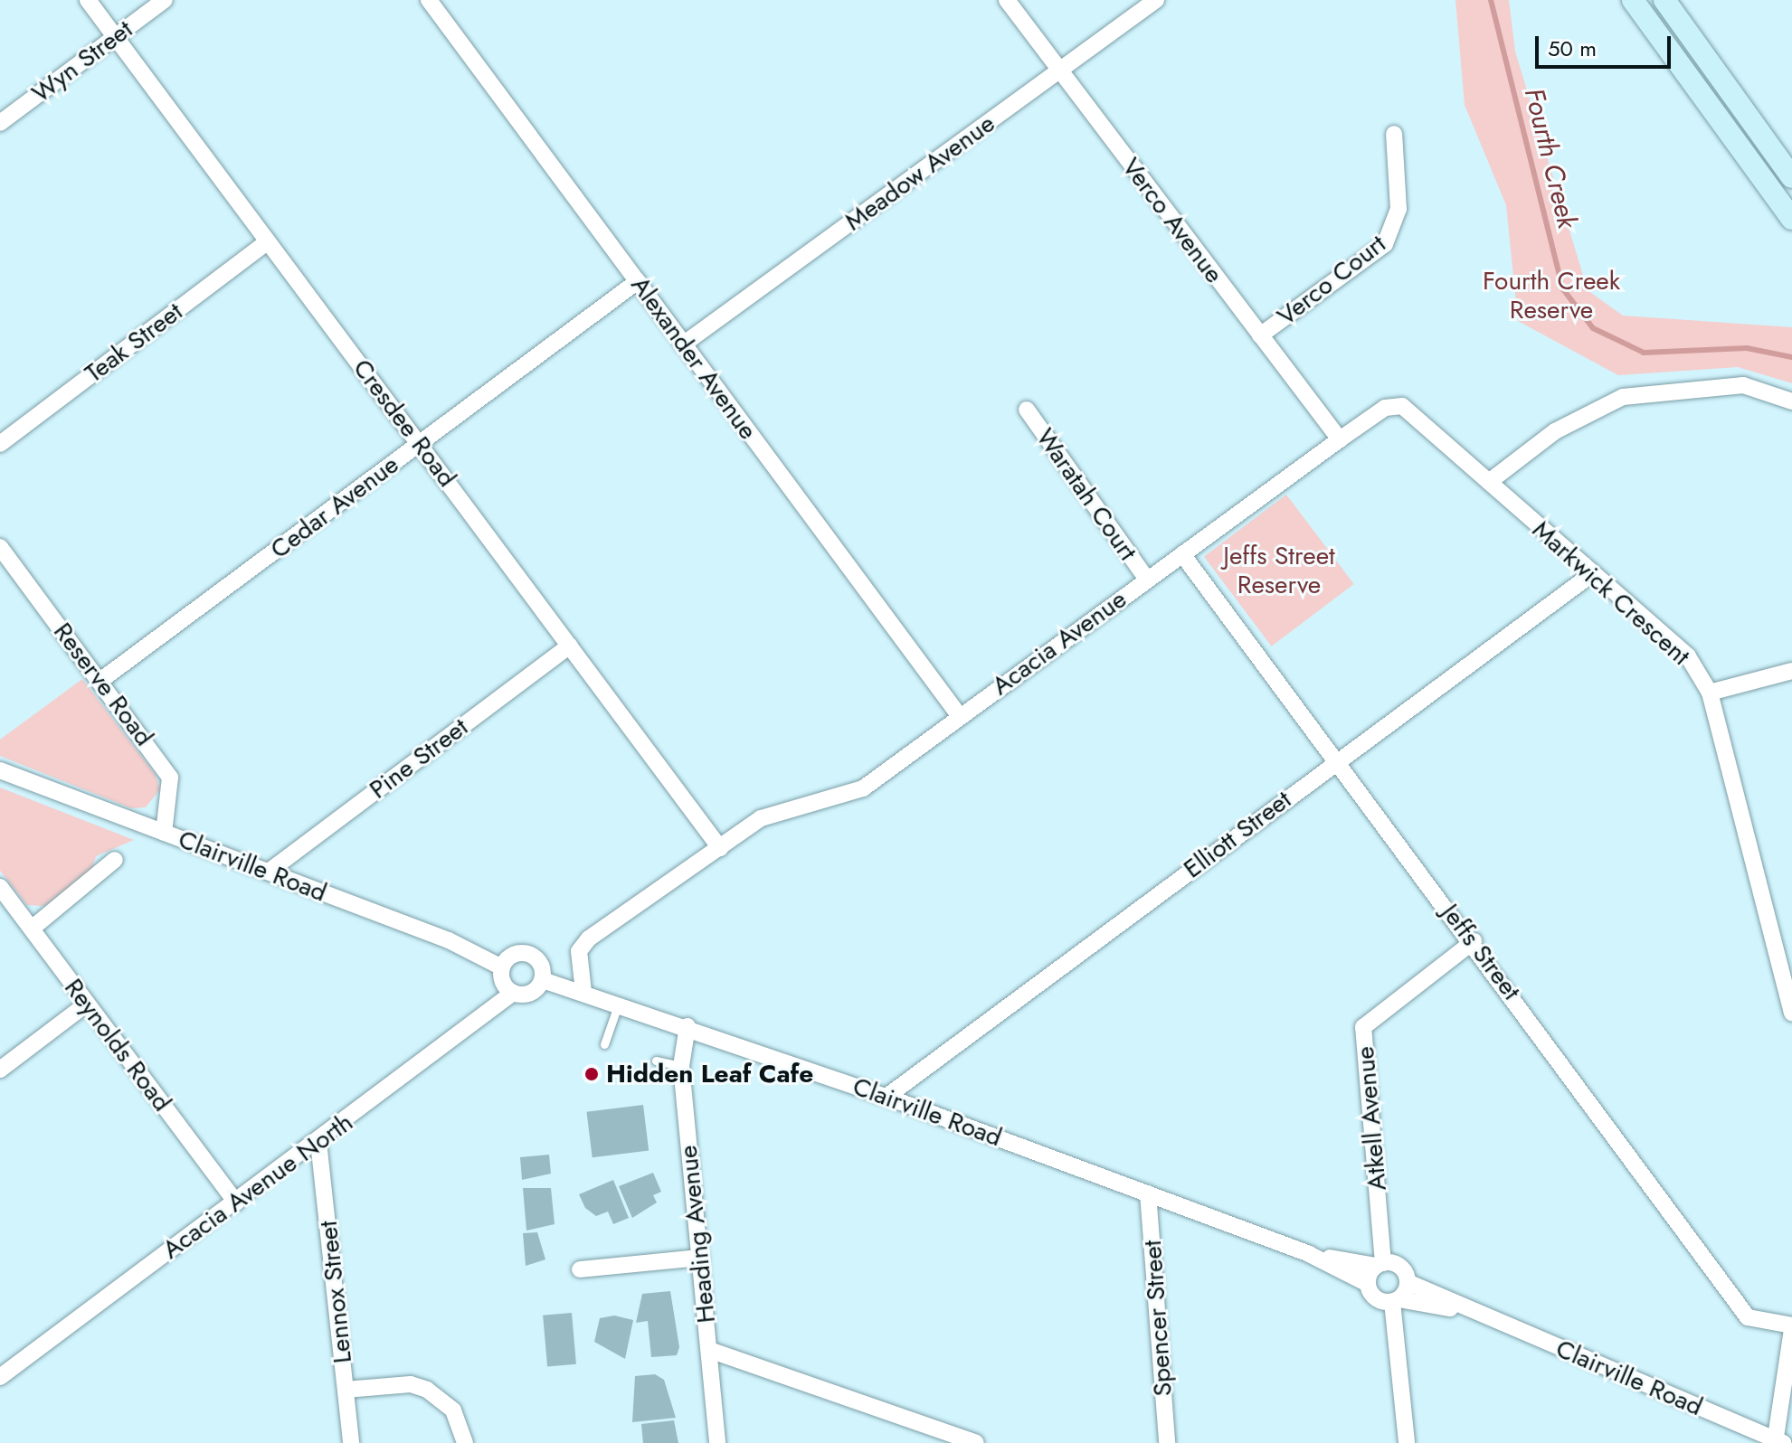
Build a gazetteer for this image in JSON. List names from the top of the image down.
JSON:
{
  "streets": {
    "street": [
      "Wyn Street",
      "Meadow Avenue",
      "Verco Avenue",
      "Verco Court",
      "Teak Street",
      "Alexander Avenue",
      "Cresdee Road",
      "Waratah Court",
      "Cedar Avenue",
      "Markwick Crescent",
      "Acacia Avenue",
      "Reserve Road",
      "Pine Street",
      "Elliott Street",
      "Clairville Road",
      "Jeffs Street",
      "Reynolds Road",
      "Atkell Avenue",
      "Acacia Avenue North",
      "Heading Avenue",
      "Lennox Street",
      "Spencer Street"
    ]
  },
  "crossings": [
    ["Wyn Street", "Cresdee Road"],
    ["Meadow Avenue", "Verco Avenue"],
    ["Meadow Avenue", "Alexander Avenue"],
    ["Verco Avenue", "Verco Court"],
    ["Verco Avenue", "Acacia Avenue"],
    ["Teak Street", "Cresdee Road"],
    ["Alexander Avenue", "Cedar Avenue"],
    ["Alexander Avenue", "Acacia Avenue"],
    ["Cresdee Road", "Cedar Avenue"],
    ["Cresdee Road", "Acacia Avenue"],
    ["Cresdee Road", "Pine Street"],
    ["Waratah Court", "Acacia Avenue"],
    ["Cedar Avenue", "Reserve Road"],
    ["Markwick Crescent", "Acacia Avenue"],
    ["Markwick Crescent", "Elliott Street"],
    ["Acacia Avenue", "Jeffs Street"],
    ["Reserve Road", "Clairville Road"],
    ["Pine Street", "Clairville Road"],
    ["Elliott Street", "Clairville Road"],
    ["Elliott Street", "Jeffs Street"],
    ["Clairville Road", "Jeffs Street"],
    ["Clairville Road", "Atkell Avenue"],
    ["Clairville Road", "Acacia Avenue North"],
    ["Clairville Road", "Heading Avenue"],
    ["Clairville Road", "Spencer Street"],
    ["Jeffs Street", "Atkell Avenue"],
    ["Reynolds Road", "Acacia Avenue North"],
    ["Acacia Avenue North", "Lennox Street"]
  ],
  "water": ["Fourth Creek"],
  "parks": ["Fourth Creek Reserve", "Jeffs Street Reserve"],
  "places": ["Hidden Leaf Cafe"],
  "scale_bar": "50 m"
}
